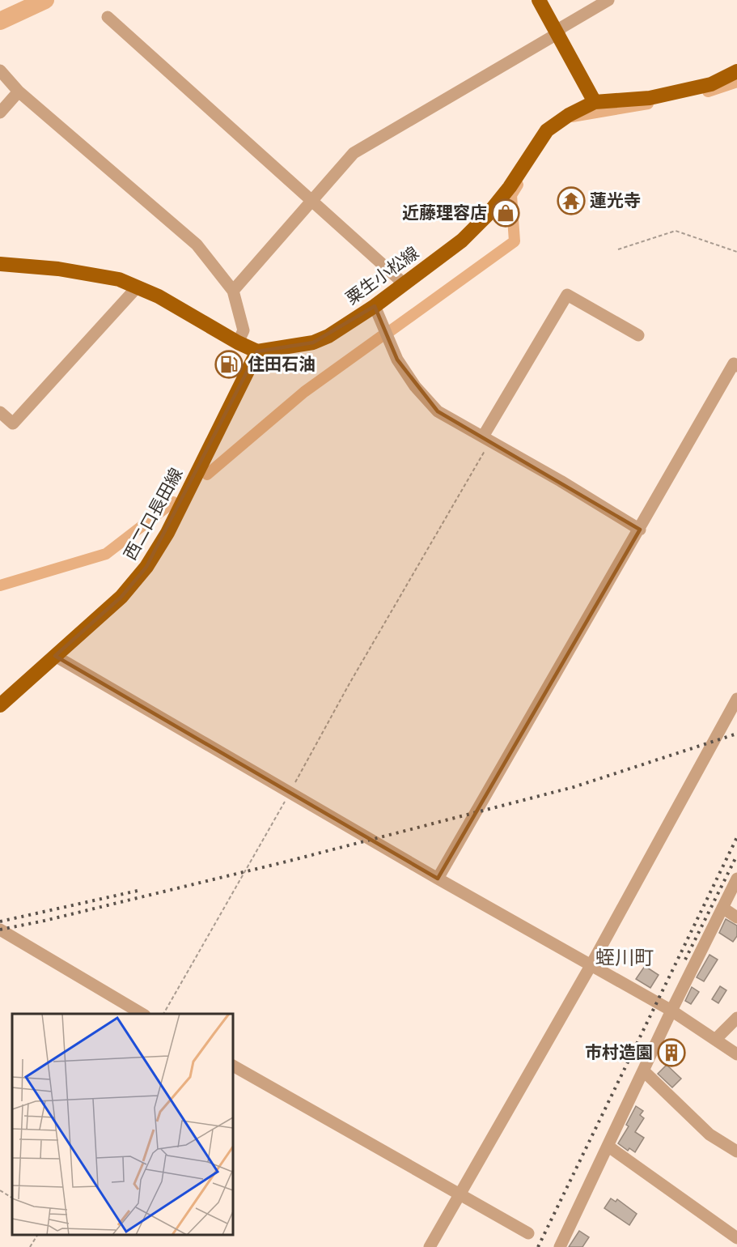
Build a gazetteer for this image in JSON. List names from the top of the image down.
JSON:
{
  "streets": {
    "main road": ["粟生小松線", "西二口長田線"]
  },
  "crossings": [
    ["粟生小松線", "西二口長田線"]
  ],
  "districts": ["蛭川町"],
  "places": {
    "temple": ["蓮光寺"],
    "shop": ["近藤理容店"],
    "fuel station": ["住田石油"],
    "building": ["市村造園"]
  }
}
